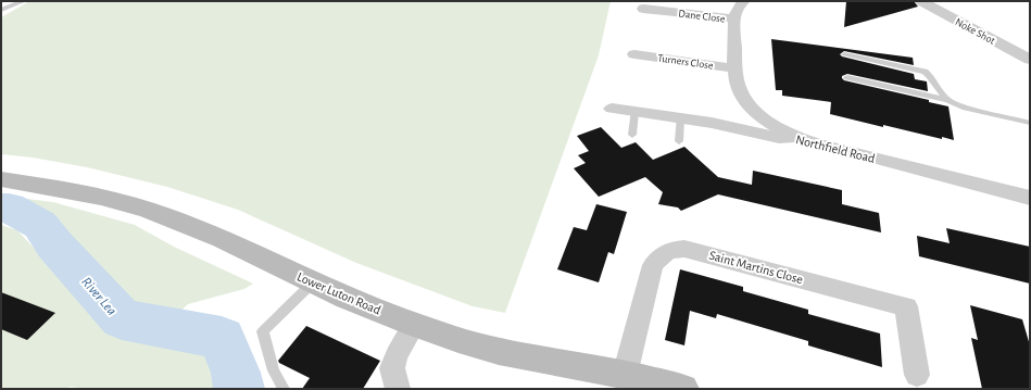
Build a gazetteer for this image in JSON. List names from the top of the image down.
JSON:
{
  "streets": {
    "main road": ["Lower Luton Road"],
    "street": [
      "Dane Close",
      "Noke Shot",
      "Turners Close",
      "Northfield Road",
      "Saint Martins Close"
    ]
  },
  "crossings": [
    ["Saint Martins Close", "Lower Luton Road"]
  ],
  "water": ["River Lea"]
}
